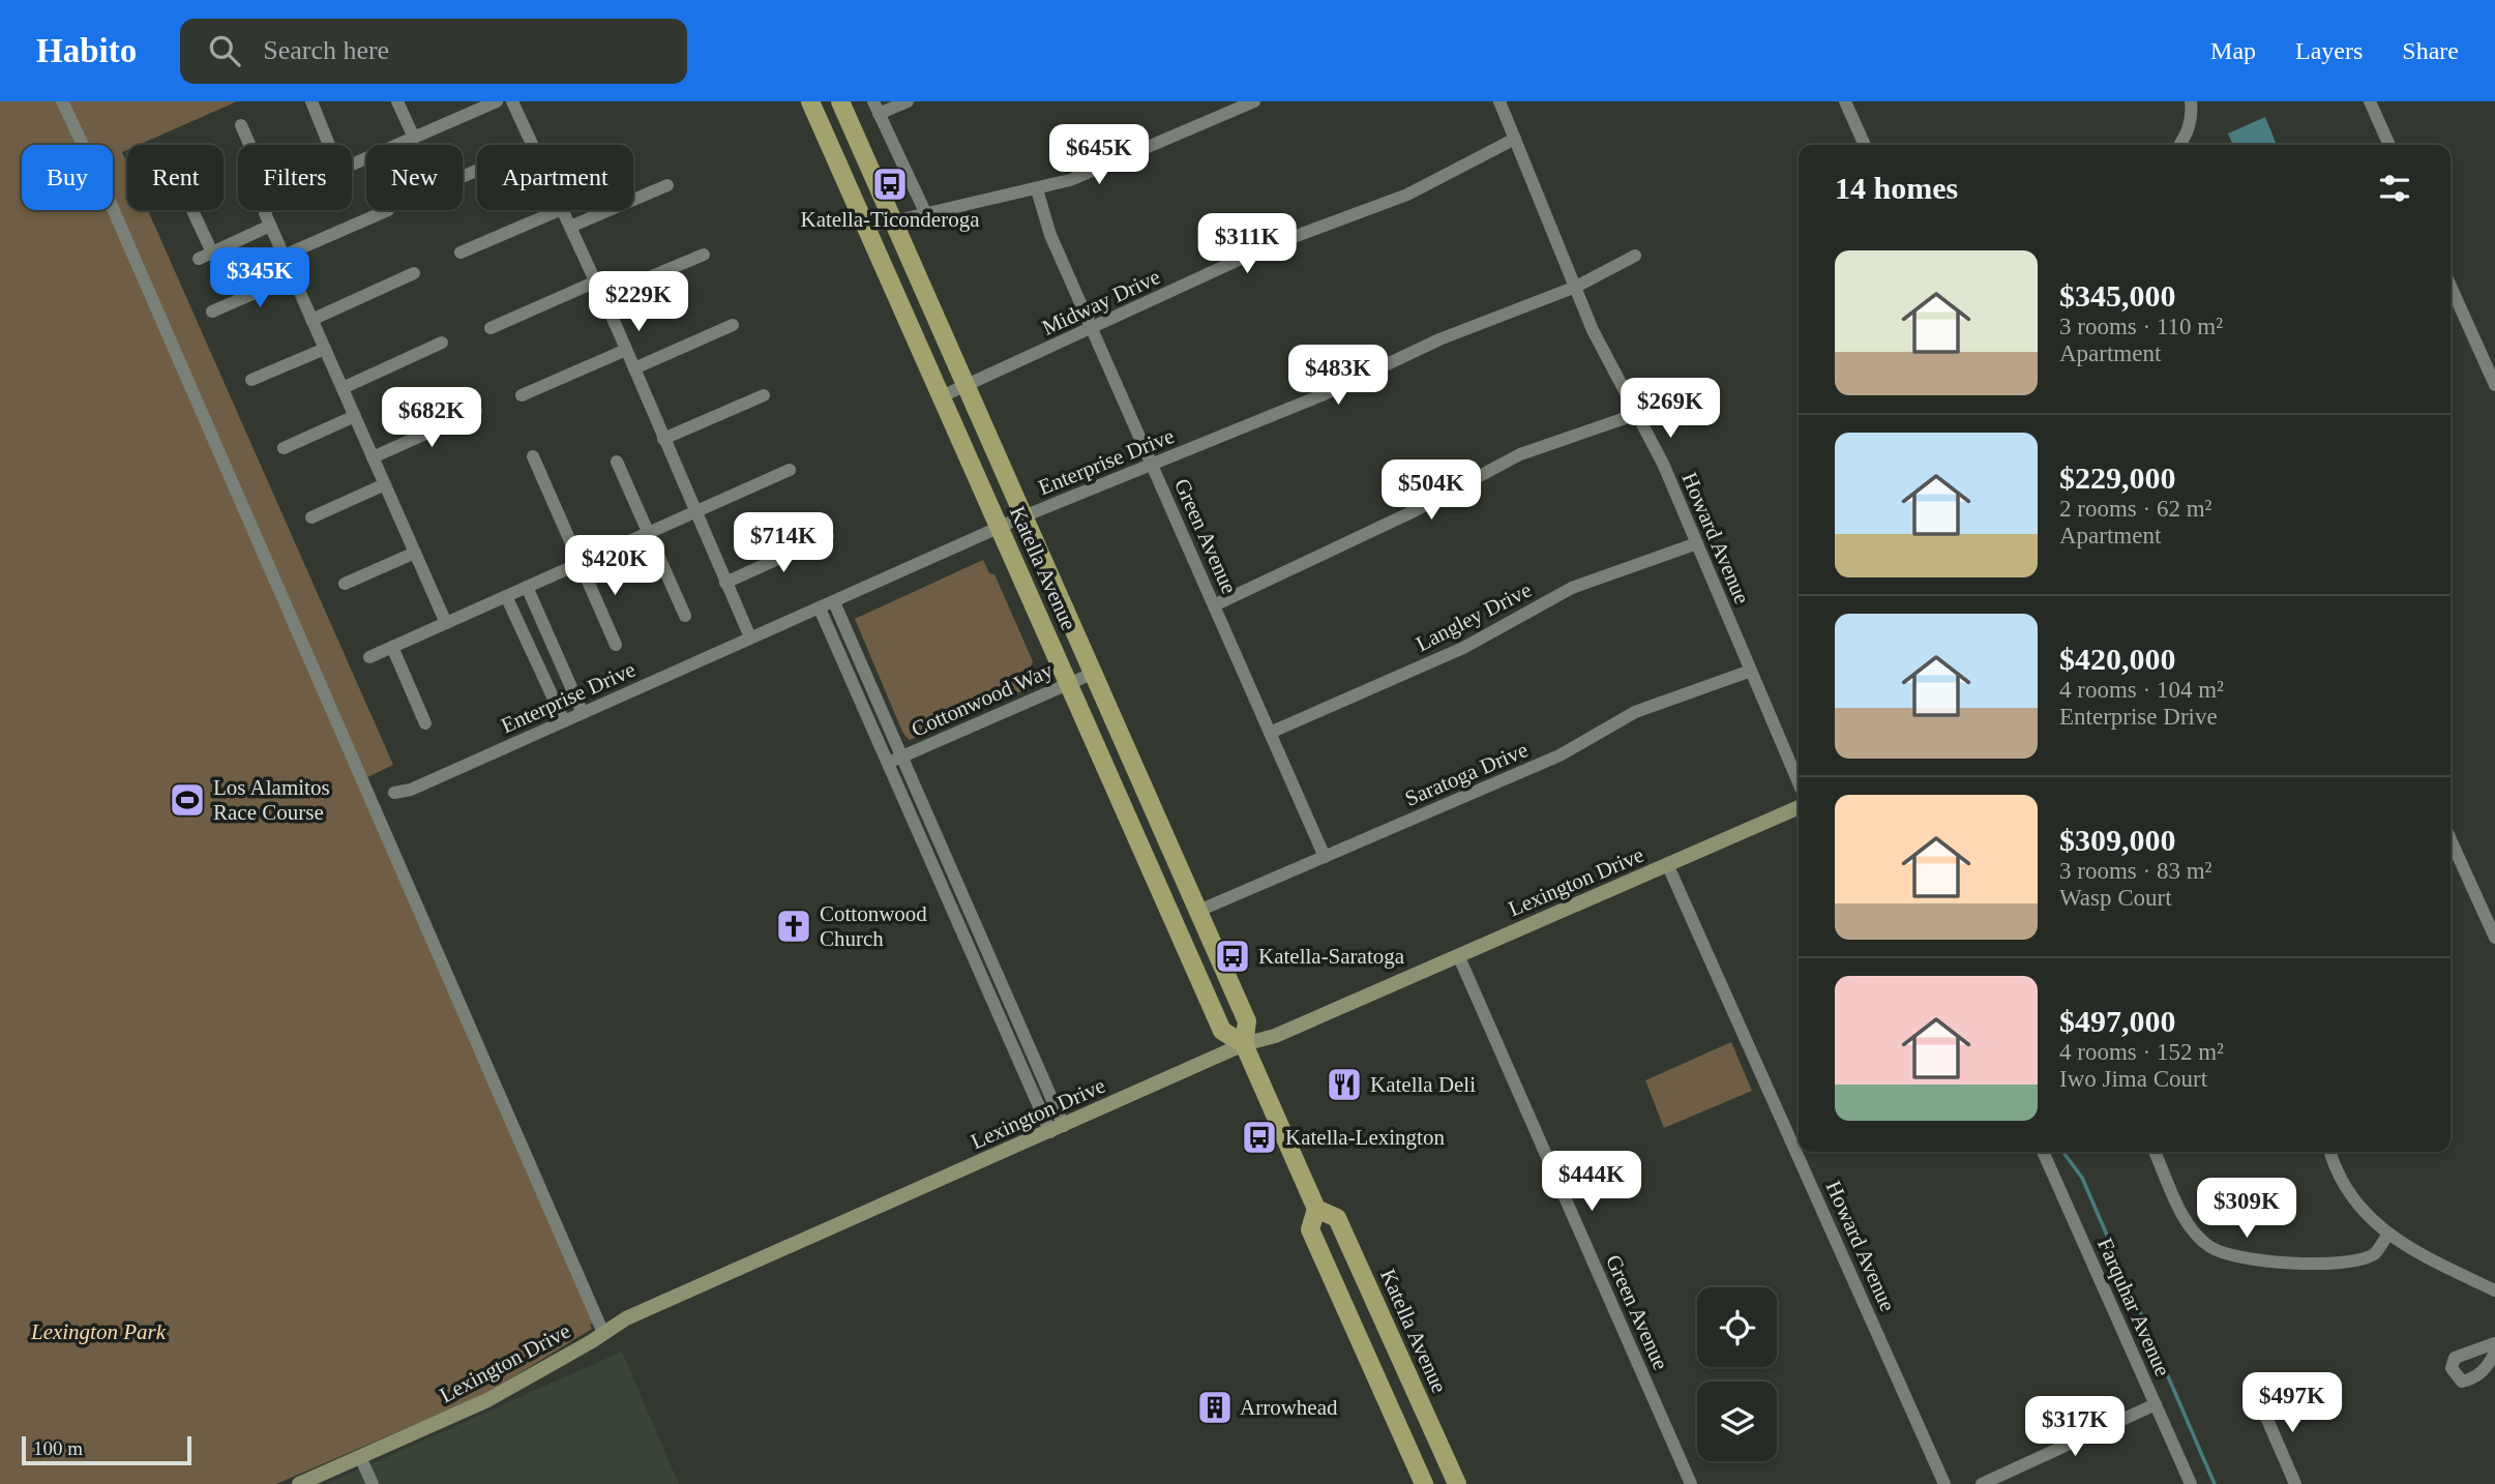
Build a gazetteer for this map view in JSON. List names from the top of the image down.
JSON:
{
  "streets": {
    "main road": ["Katella Avenue"],
    "street": [
      "Midway Drive",
      "Enterprise Drive",
      "Green Avenue",
      "Howard Avenue",
      "Langley Drive",
      "Cottonwood Way",
      "Saratoga Drive",
      "Lexington Drive",
      "Farquhar Avenue"
    ]
  },
  "crossings": [
    ["Midway Drive", "Green Avenue"],
    ["Midway Drive", "Howard Avenue"],
    ["Midway Drive", "Katella Avenue"],
    ["Enterprise Drive", "Green Avenue"],
    ["Enterprise Drive", "Howard Avenue"],
    ["Enterprise Drive", "Katella Avenue"],
    ["Green Avenue", "Langley Drive"],
    ["Green Avenue", "Saratoga Drive"],
    ["Green Avenue", "Lexington Drive"],
    ["Howard Avenue", "Langley Drive"],
    ["Howard Avenue", "Saratoga Drive"],
    ["Howard Avenue", "Lexington Drive"],
    ["Katella Avenue", "Cottonwood Way"],
    ["Katella Avenue", "Saratoga Drive"],
    ["Katella Avenue", "Lexington Drive"]
  ],
  "parks": ["Lexington Park"],
  "places": {
    "bus stop": ["Katella-Ticonderoga", "Katella-Saratoga", "Katella-Lexington"],
    "sports": ["Los Alamitos Race Course"],
    "church": ["Cottonwood Church"],
    "restaurant": ["Katella Deli"],
    "building": ["Arrowhead"]
  },
  "scale_bar": "100 m",
  "page": {
    "header": "Habito",
    "search": "Search here",
    "nav": ["Map", "Layers", "Share"],
    "price": [
      "$645K",
      "$311K",
      "$345K",
      "$229K",
      "$483K",
      "$269K",
      "$682K",
      "$504K",
      "$714K",
      "$420K",
      "$444K",
      "$309K",
      "$497K",
      "$317K"
    ],
    "chip": [
      "Buy",
      "Rent",
      "Filters",
      "New",
      "Apartment"
    ],
    "heading": "14 homes",
    "list": [
      {
        "name": "$345,000",
        "note": "3 rooms · 110 m² · Apartment"
      },
      {
        "name": "$229,000",
        "note": "2 rooms · 62 m² · Apartment"
      },
      {
        "name": "$420,000",
        "note": "4 rooms · 104 m² · Enterprise Drive"
      },
      {
        "name": "$309,000",
        "note": "3 rooms · 83 m² · Wasp Court"
      },
      {
        "name": "$497,000",
        "note": "4 rooms · 152 m² · Iwo Jima Court"
      }
    ],
    "scale": "100 m"
  }
}
